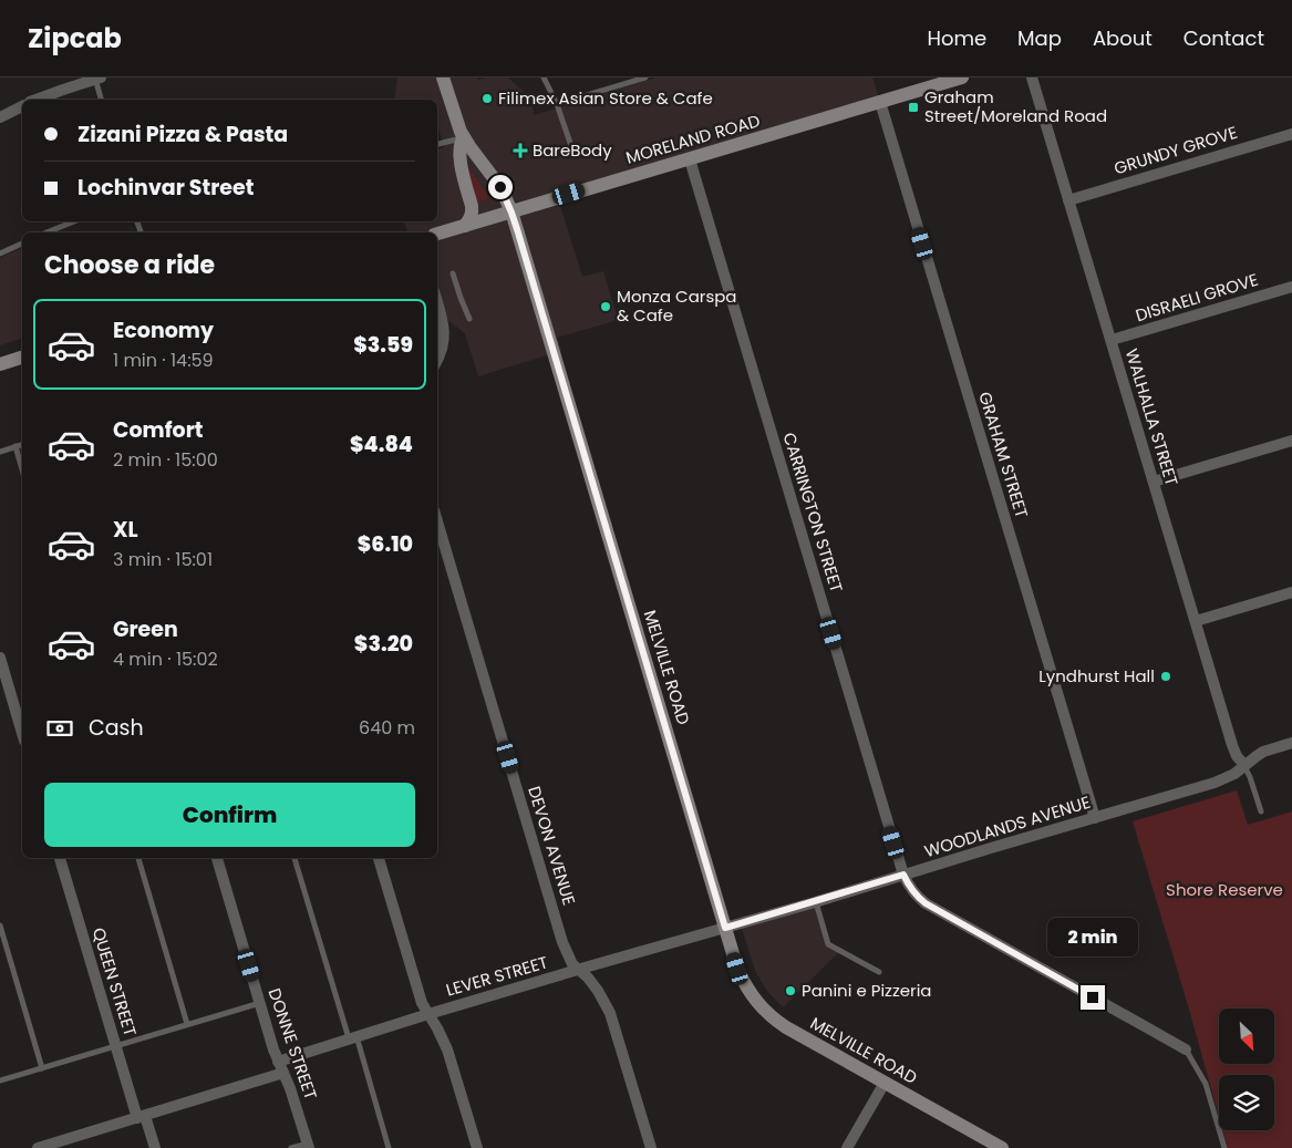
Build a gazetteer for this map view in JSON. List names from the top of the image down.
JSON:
{
  "streets": {
    "main road": ["MORELAND ROAD", "MELVILLE ROAD"],
    "street": [
      "GRUNDY GROVE",
      "DISRAELI GROVE",
      "WALHALLA STREET",
      "GRAHAM STREET",
      "CARRINGTON STREET",
      "WOODLANDS AVENUE",
      "DEVON AVENUE",
      "LEVER STREET",
      "QUEEN STREET",
      "DONNE STREET"
    ]
  },
  "crossings": [
    ["MORELAND ROAD", "GRAHAM STREET"],
    ["MORELAND ROAD", "CARRINGTON STREET"],
    ["MORELAND ROAD", "MELVILLE ROAD"],
    ["GRUNDY GROVE", "WALHALLA STREET"],
    ["DISRAELI GROVE", "WALHALLA STREET"],
    ["WALHALLA STREET", "WOODLANDS AVENUE"],
    ["GRAHAM STREET", "WOODLANDS AVENUE"],
    ["CARRINGTON STREET", "WOODLANDS AVENUE"],
    ["MELVILLE ROAD", "WOODLANDS AVENUE"],
    ["MELVILLE ROAD", "LEVER STREET"],
    ["WOODLANDS AVENUE", "LEVER STREET"],
    ["DEVON AVENUE", "LEVER STREET"],
    ["LEVER STREET", "DONNE STREET"]
  ],
  "parks": ["Shore Reserve"],
  "places": {
    "other": [
      "Filimex Asian Store & Cafe",
      "Monza Carspa & Cafe",
      "Lyndhurst Hall",
      "Panini e Pizzeria"
    ],
    "transit": ["Graham Street/Moreland Road"],
    "health": ["BareBody"]
  },
  "north": "bottom right",
  "page": {
    "header": "Zipcab",
    "nav": [
      "Home",
      "Map",
      "About",
      "Contact"
    ],
    "banner": ["Zizani Pizza & Pasta", "Lochinvar Street"],
    "heading": "Choose a ride",
    "list": [
      {
        "name": "Economy",
        "note": "1 min · 14:59",
        "value": "$3.59"
      },
      {
        "name": "Comfort",
        "note": "2 min · 15:00",
        "value": "$4.84"
      },
      {
        "name": "XL",
        "note": "3 min · 15:01",
        "value": "$6.10"
      },
      {
        "name": "Green",
        "note": "4 min · 15:02",
        "value": "$3.20"
      }
    ],
    "pay": ["Cash", "640 m"],
    "buttons": "Confirm",
    "bubble": "2 min"
  }
}
